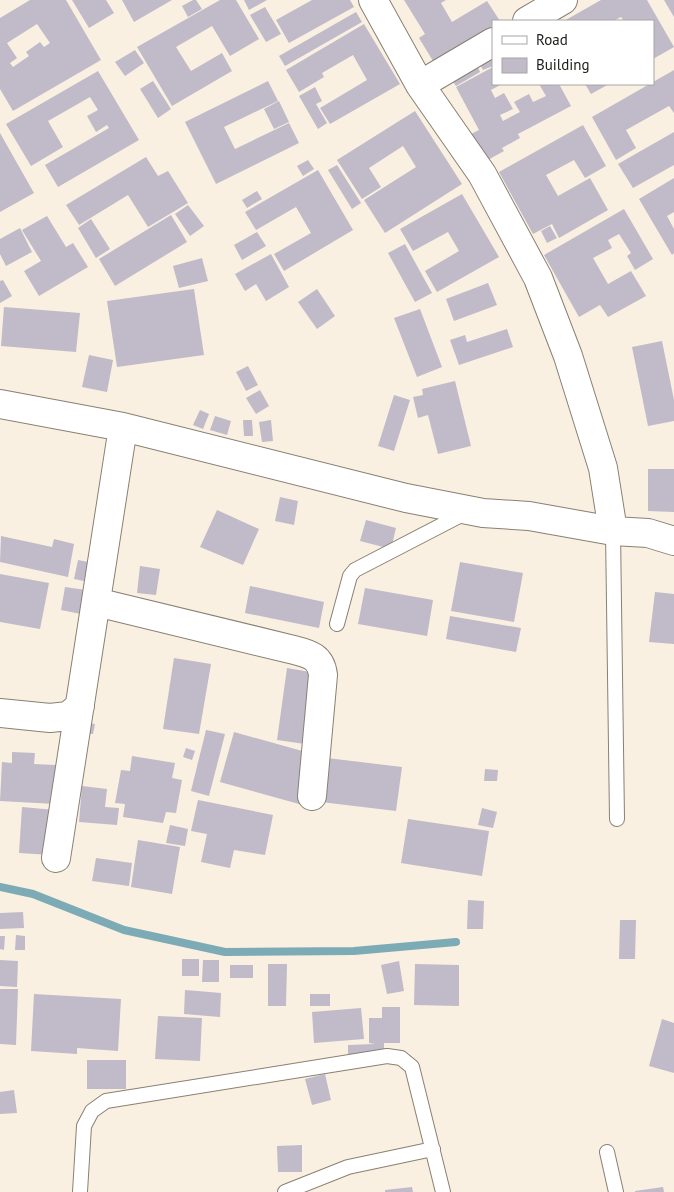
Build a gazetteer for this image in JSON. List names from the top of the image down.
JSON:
{
  "legend": ["Road", "Building"]
}
